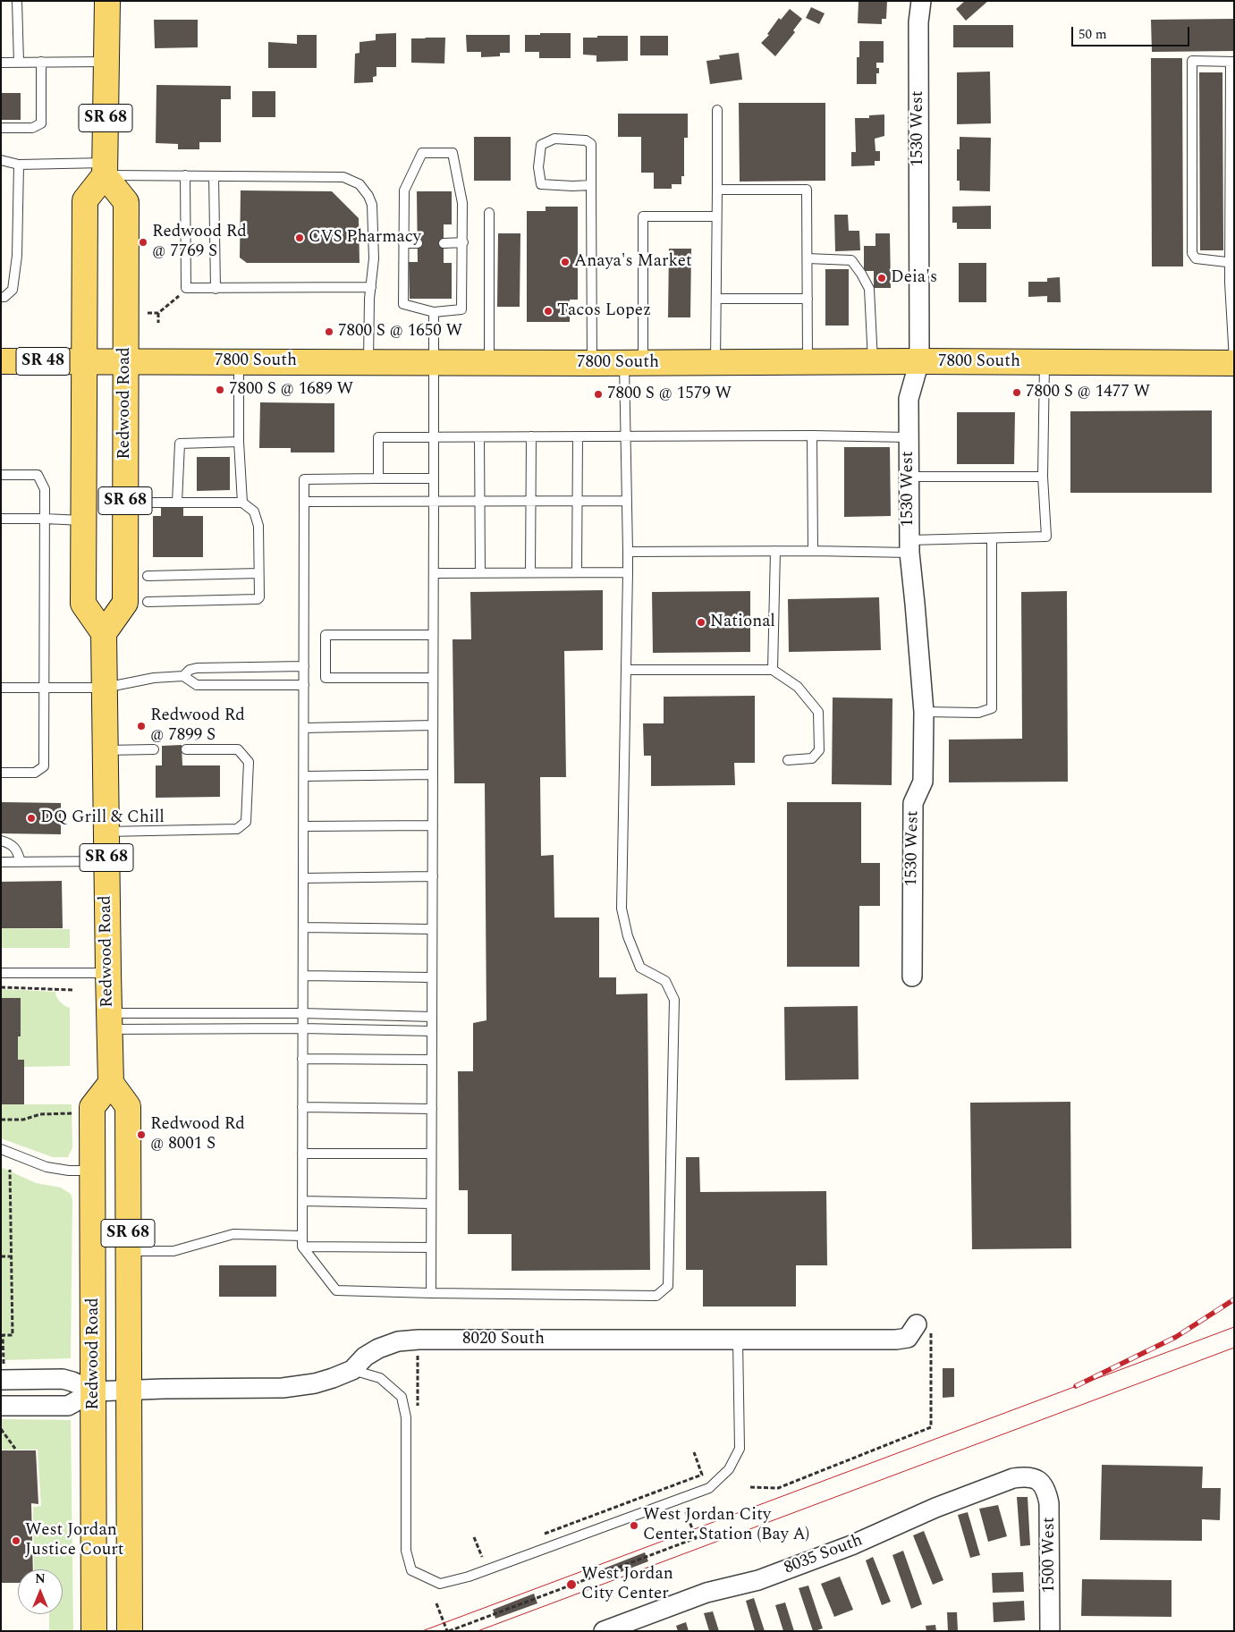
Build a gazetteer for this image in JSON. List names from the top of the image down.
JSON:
{
  "streets": {
    "main road": [
      "SR 68",
      "SR 48",
      "7800 South",
      "Redwood Road"
    ],
    "street": [
      "1530 West",
      "8020 South",
      "8035 South",
      "1500 West"
    ]
  },
  "crossings": [
    ["SR 68", "7800 South"],
    ["SR 68", "Redwood Road"],
    ["1530 West", "7800 South"],
    ["7800 South", "Redwood Road"],
    ["Redwood Road", "8020 South"],
    ["8035 South", "1500 West"]
  ],
  "places": [
    "CVS Pharmacy",
    "Redwood Rd @ 7769 S",
    "Anaya's Market",
    "Deia's",
    "Tacos Lopez",
    "7800 S @ 1650 W",
    "7800 S @ 1689 W",
    "7800 S @ 1477 W",
    "7800 S @ 1579 W",
    "National",
    "Redwood Rd @ 7899 S",
    "DQ Grill & Chill",
    "Redwood Rd @ 8001 S",
    "West Jordan City Center Station (Bay A)",
    "West Jordan Justice Court",
    "West Jordan City Center"
  ],
  "scale_bar": "50 m",
  "north": "top"
}
